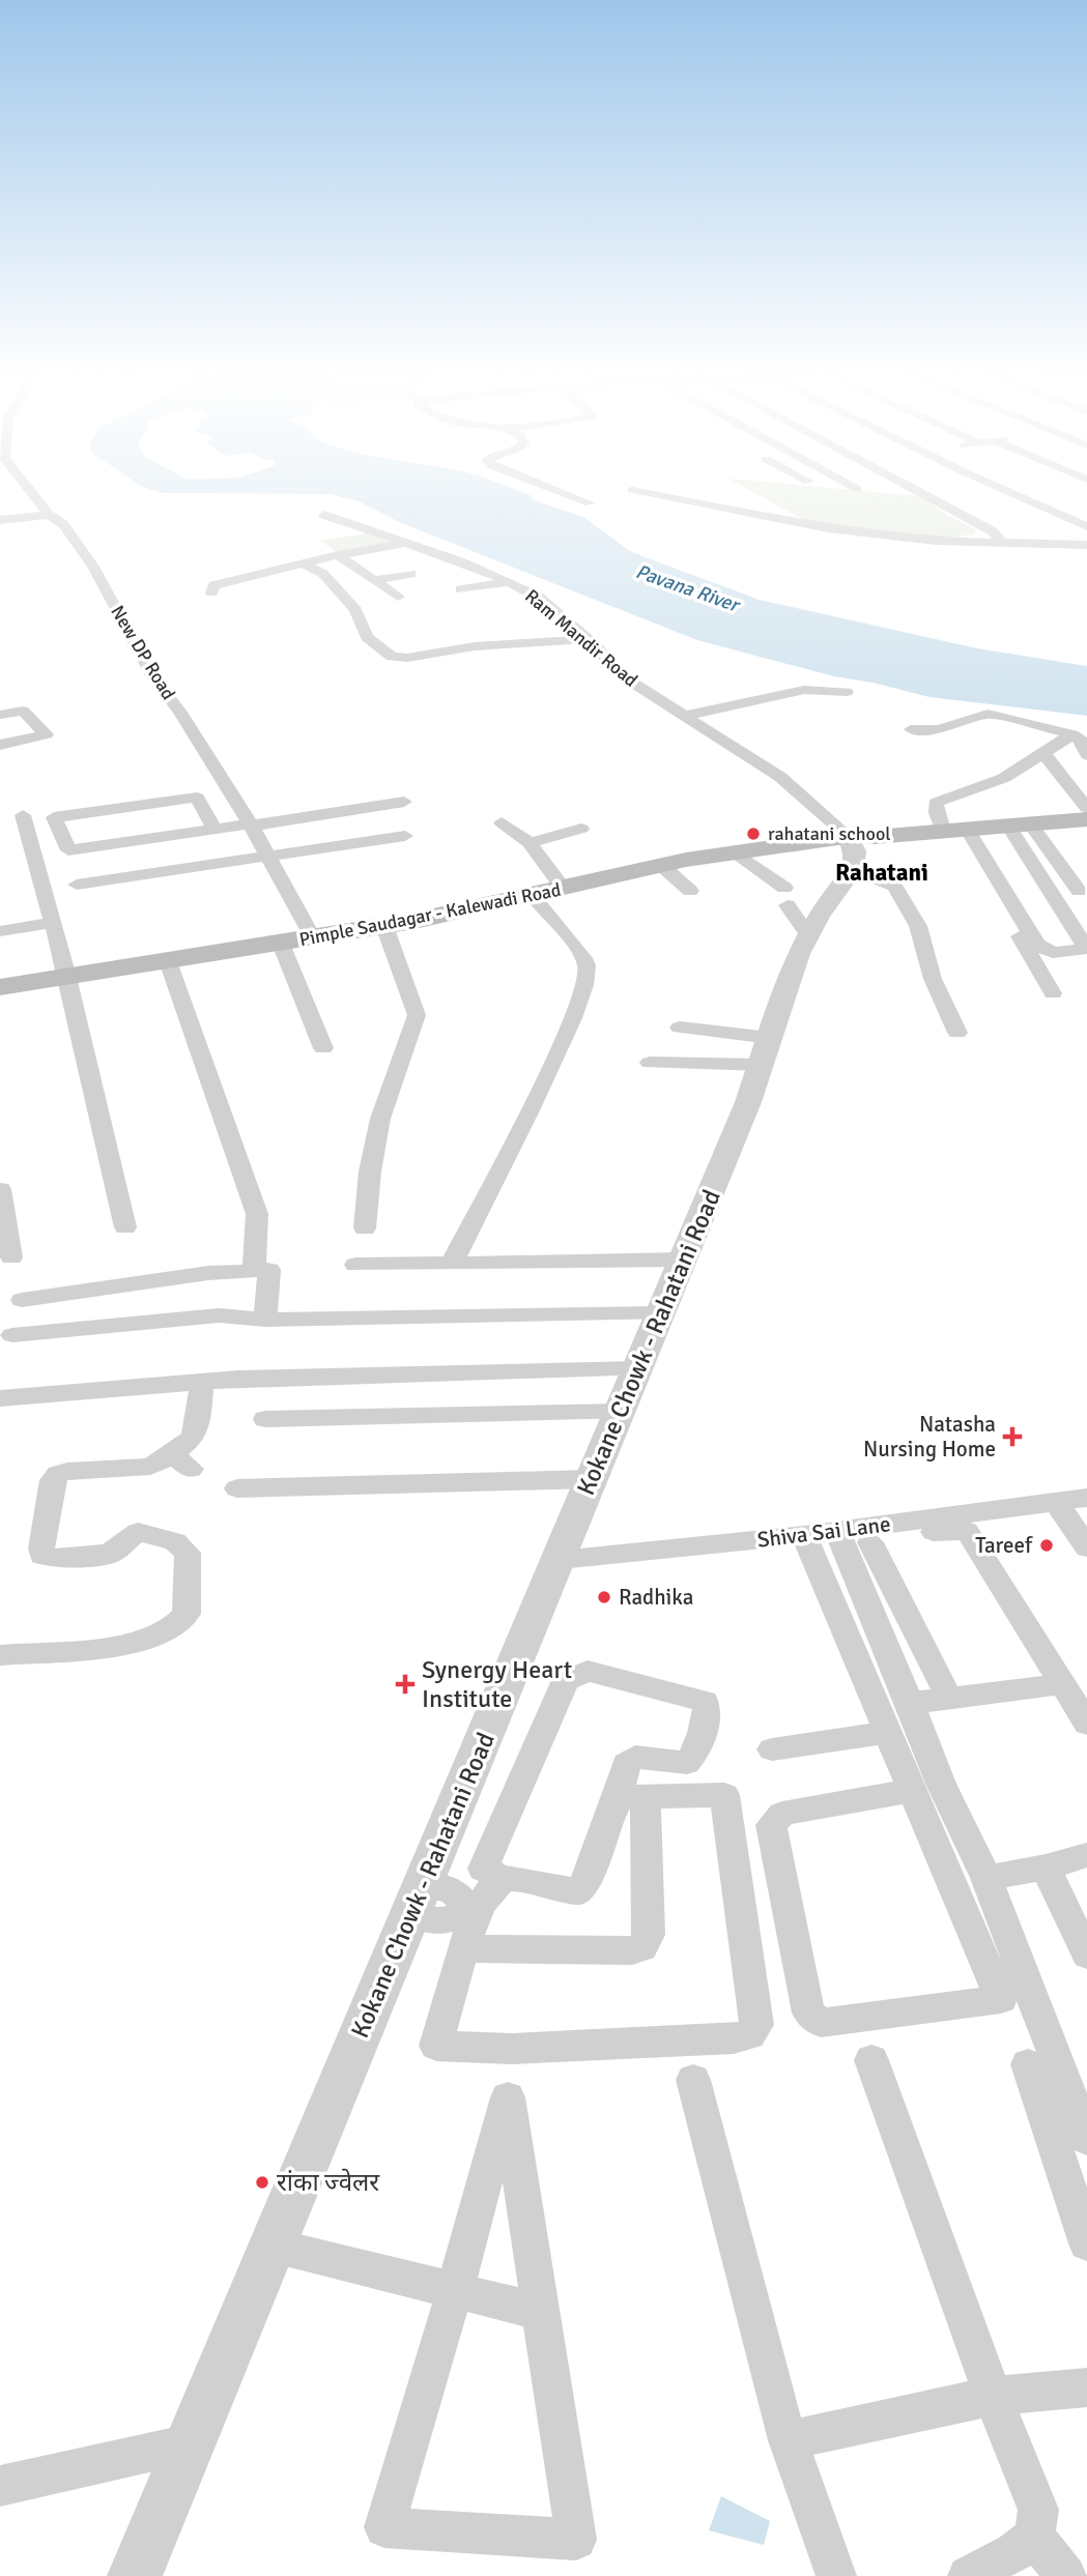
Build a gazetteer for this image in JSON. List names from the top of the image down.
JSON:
{
  "streets": {
    "main road": ["Pimple Saudagar - Kalewadi Road"],
    "street": [
      "Ram Mandir Road",
      "New DP Road",
      "Kokane Chowk - Rahatani Road",
      "Shiva Sai Lane"
    ]
  },
  "crossings": [
    ["Ram Mandir Road", "Pimple Saudagar - Kalewadi Road"],
    ["Ram Mandir Road", "Kokane Chowk - Rahatani Road"],
    ["New DP Road", "Pimple Saudagar - Kalewadi Road"],
    ["Pimple Saudagar - Kalewadi Road", "Kokane Chowk - Rahatani Road"],
    ["Kokane Chowk - Rahatani Road", "Shiva Sai Lane"]
  ],
  "districts": ["Rahatani"],
  "water": ["Pavana River"],
  "places": {
    "other": [
      "rahatani school",
      "Tareef",
      "Radhika",
      "रांका ज्वेलर"
    ],
    "health": ["Natasha Nursing Home", "Synergy Heart Institute"]
  }
}
